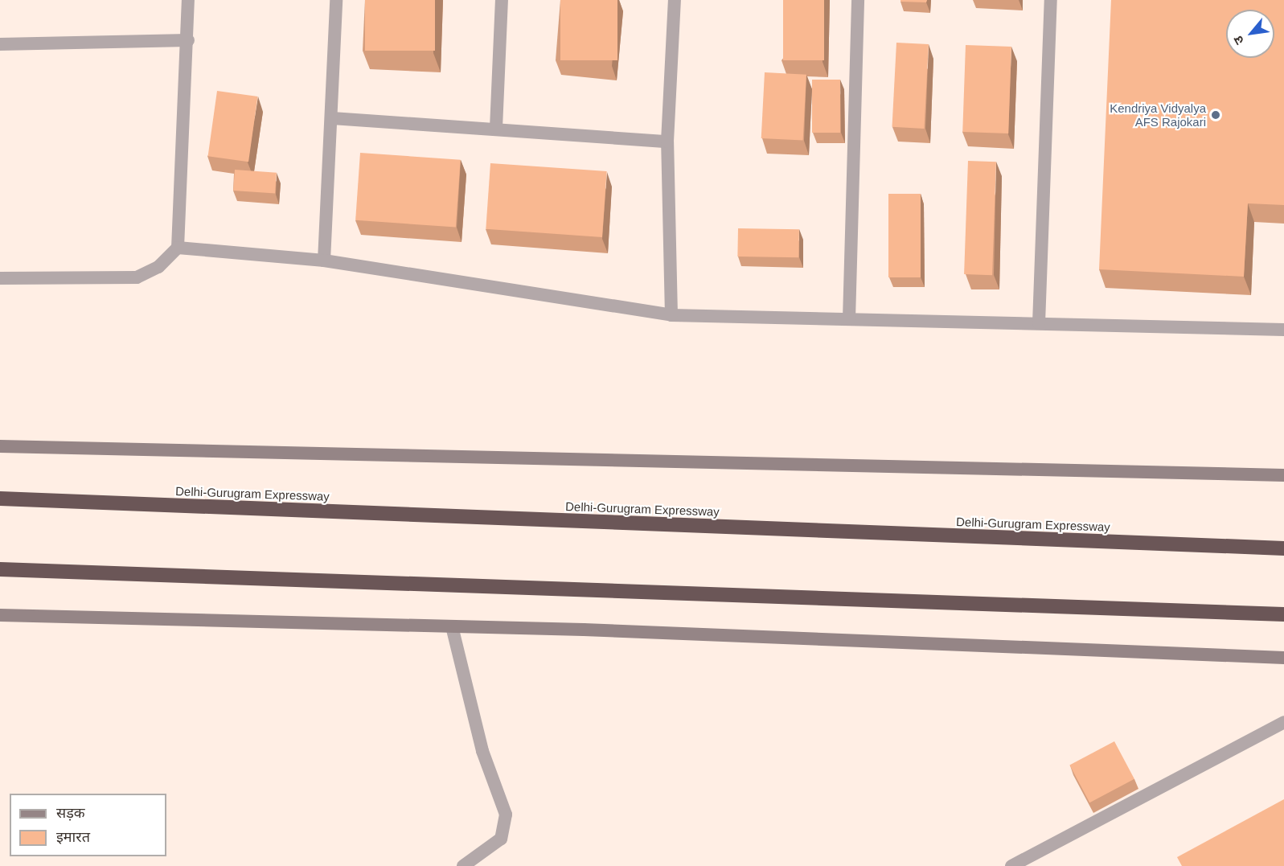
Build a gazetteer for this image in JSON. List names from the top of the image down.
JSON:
{
  "streets": {
    "highway": ["Delhi-Gurugram Expressway"]
  },
  "places": ["Kendriya Vidyalya AFS Rajokari"],
  "legend": ["सड़क", "इमारत"],
  "north": "bottom left"
}
